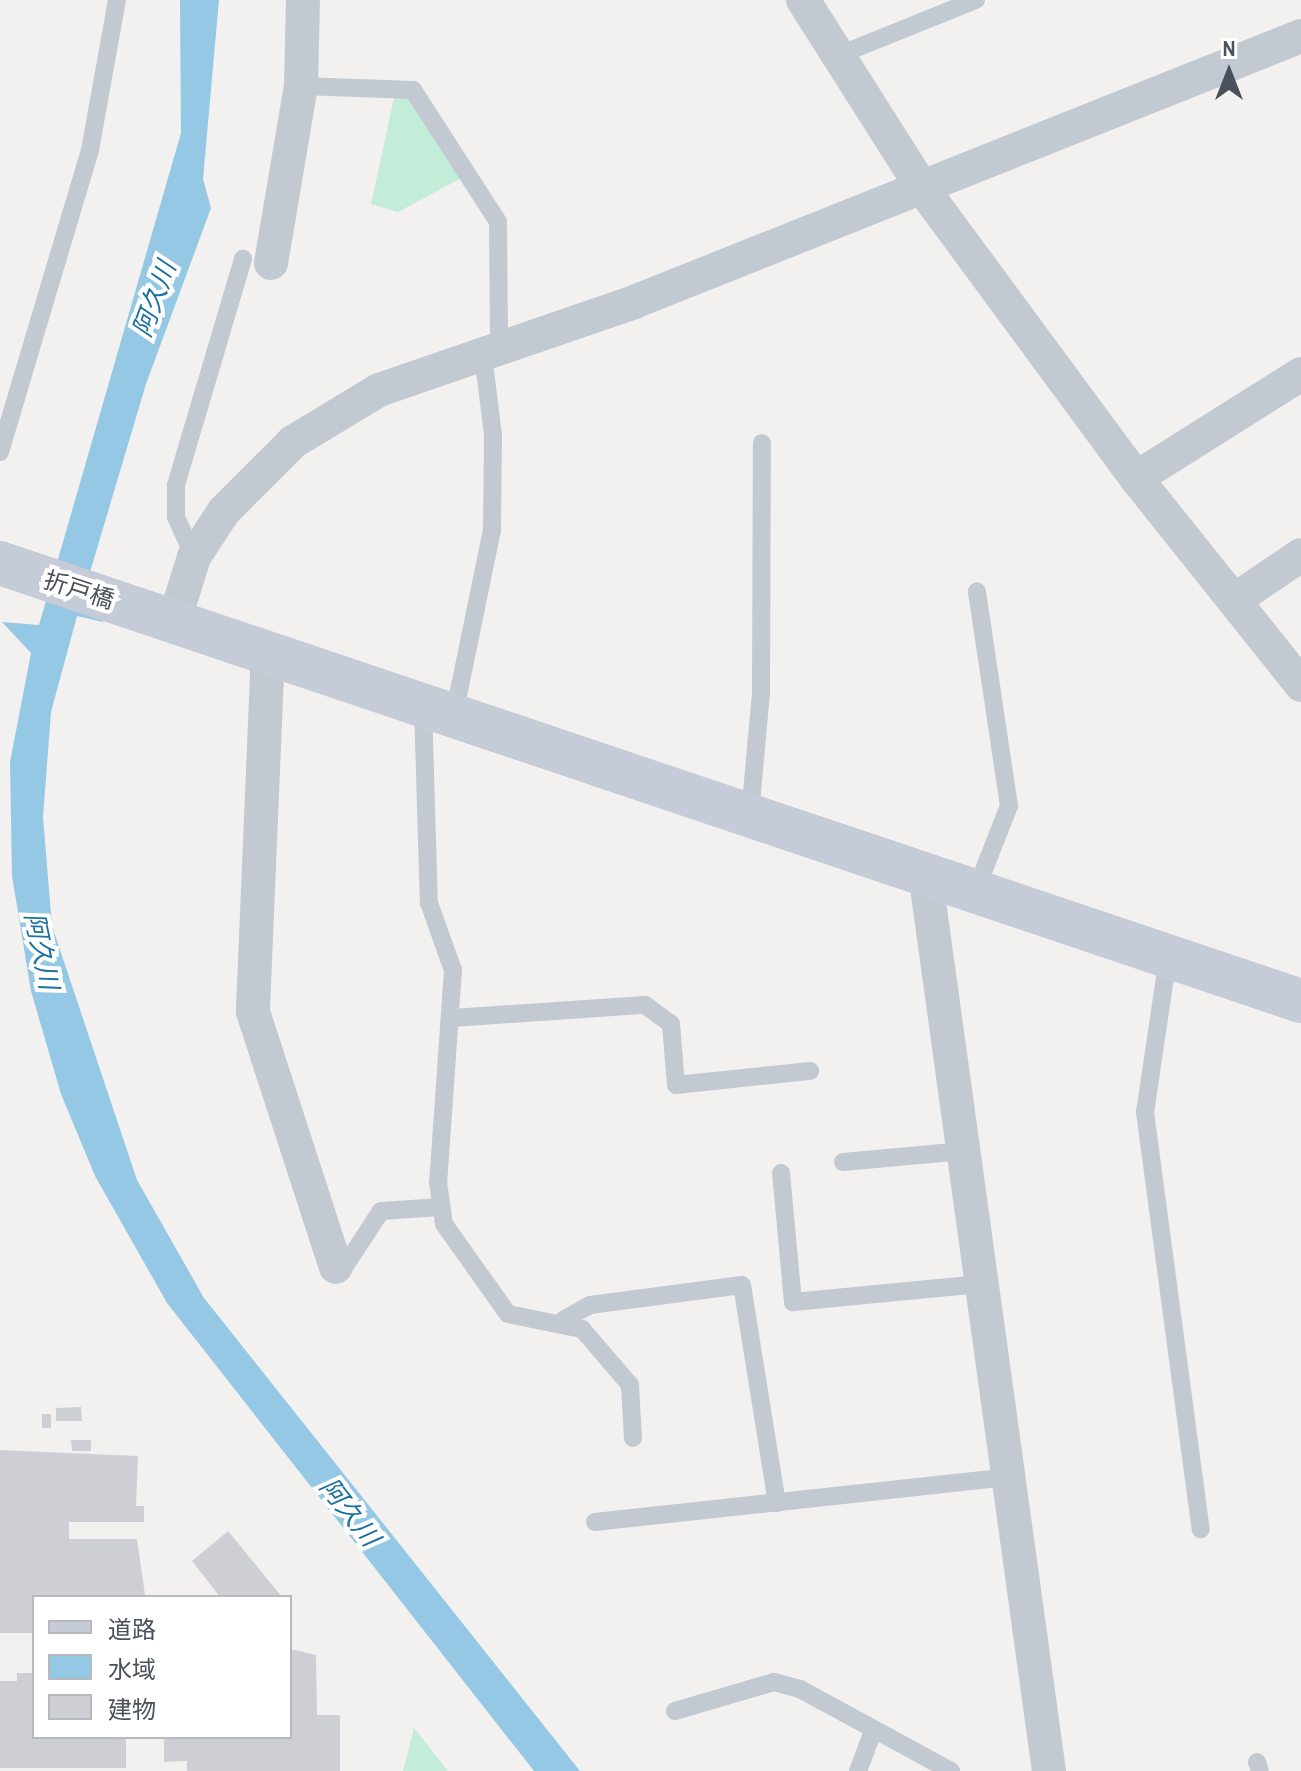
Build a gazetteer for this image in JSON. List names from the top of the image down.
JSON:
{
  "streets": {
    "street": ["折戸橋"]
  },
  "water": ["阿久川"],
  "legend": ["道路", "水域", "建物"],
  "north": "top"
}
